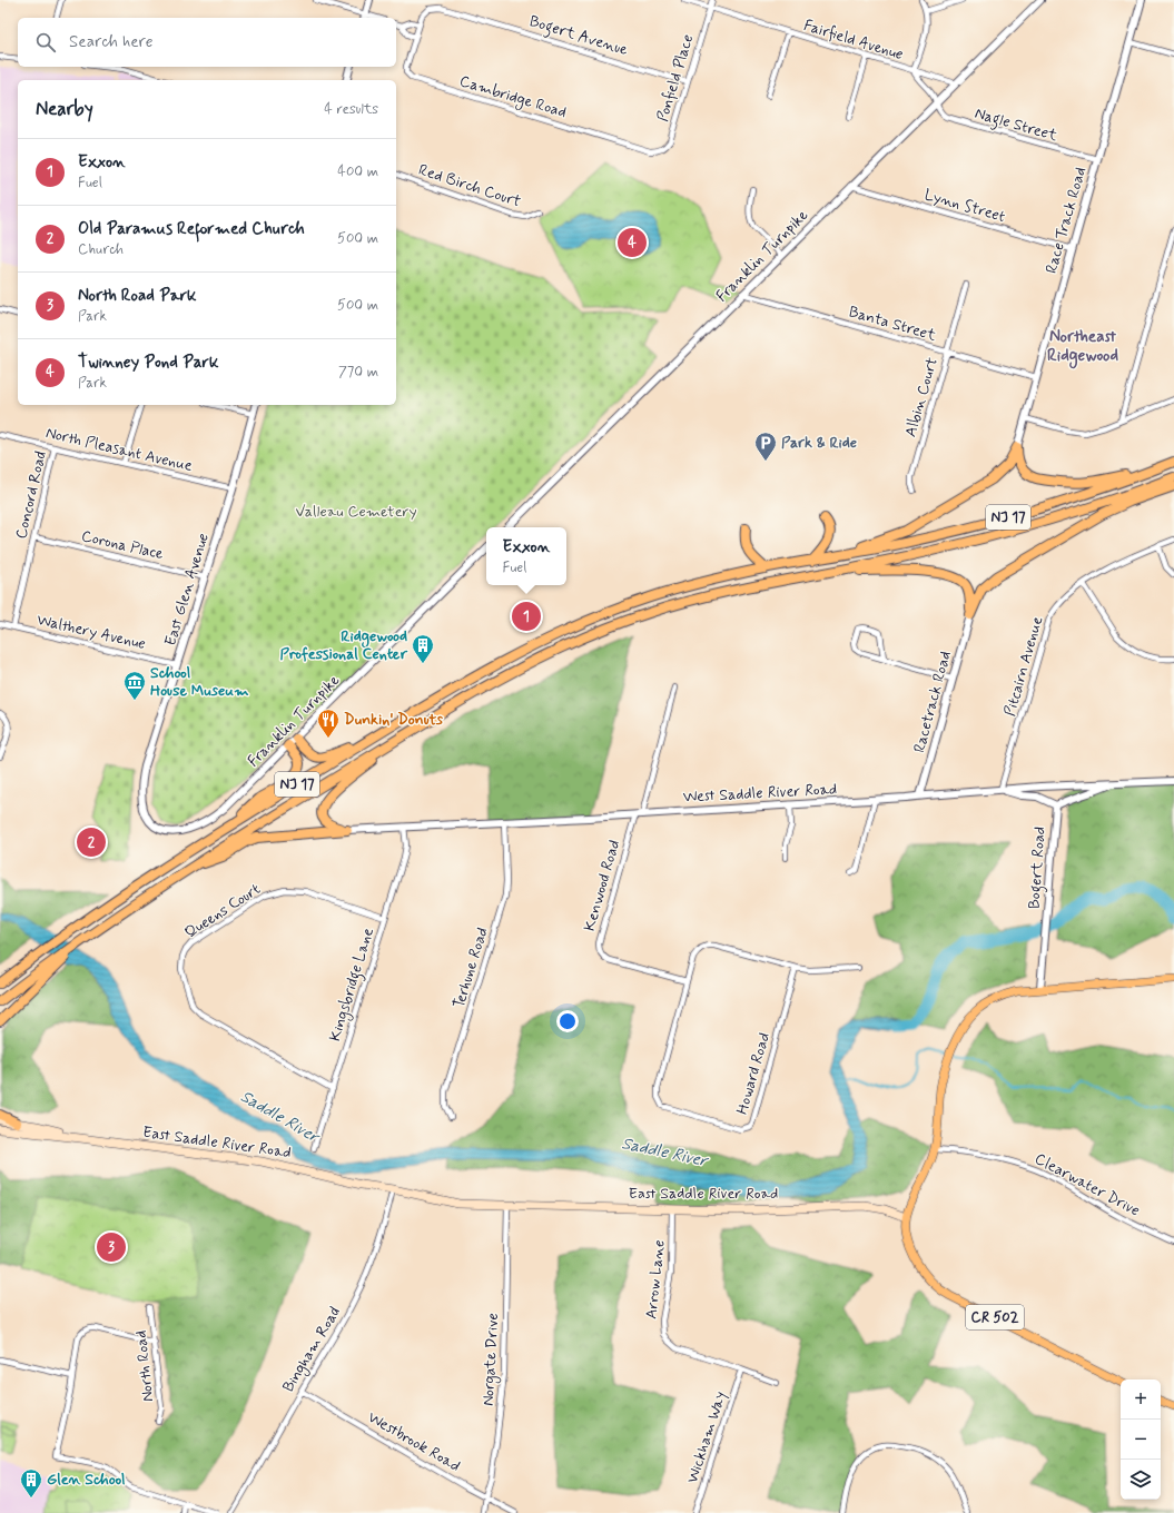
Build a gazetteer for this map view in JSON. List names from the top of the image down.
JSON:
{
  "streets": {
    "highway": ["NJ 17"],
    "main road": ["East Saddle River Road", "CR 502"],
    "street": [
      "Bogert Avenue",
      "Fairfield Avenue",
      "Ponfield Place",
      "Cambridge Road",
      "Nagle Street",
      "Red Birch Court",
      "Lynn Street",
      "Race Track Road",
      "Franklin Turnpike",
      "Banta Street",
      "Albin Court",
      "North Pleasant Avenue",
      "Concord Road",
      "Corona Place",
      "East Glen Avenue",
      "Walthery Avenue",
      "Pitcairn Avenue",
      "Racetrack Road",
      "West Saddle River Road",
      "Bogert Road",
      "Kenwood Road",
      "Queens Court",
      "Terhune Road",
      "Kingsbridge Lane",
      "Howard Road",
      "Clearwater Drive",
      "Arrow Lane",
      "Bingham Road",
      "Norgate Drive",
      "North Road",
      "Wickham Way",
      "Westbrook Road"
    ]
  },
  "crossings": [
    ["Bogert Avenue", "Ponfield Place"],
    ["Bogert Avenue", "Cambridge Road"],
    ["Fairfield Avenue", "Ponfield Place"],
    ["Fairfield Avenue", "Nagle Street"],
    ["Fairfield Avenue", "Franklin Turnpike"],
    ["Ponfield Place", "Cambridge Road"],
    ["Nagle Street", "Race Track Road"],
    ["Nagle Street", "Franklin Turnpike"],
    ["Lynn Street", "Race Track Road"],
    ["Lynn Street", "Franklin Turnpike"],
    ["Race Track Road", "Banta Street"],
    ["Franklin Turnpike", "Banta Street"],
    ["Franklin Turnpike", "East Glen Avenue"],
    ["Banta Street", "Albin Court"],
    ["North Pleasant Avenue", "Concord Road"],
    ["North Pleasant Avenue", "East Glen Avenue"],
    ["Concord Road", "Corona Place"],
    ["Concord Road", "Walthery Avenue"],
    ["Corona Place", "East Glen Avenue"],
    ["East Glen Avenue", "Walthery Avenue"],
    ["Pitcairn Avenue", "West Saddle River Road"],
    ["Pitcairn Avenue", "Bogert Road"],
    ["Racetrack Road", "West Saddle River Road"],
    ["West Saddle River Road", "Bogert Road"],
    ["West Saddle River Road", "Kenwood Road"],
    ["West Saddle River Road", "Terhune Road"],
    ["West Saddle River Road", "Kingsbridge Lane"],
    ["Bogert Road", "CR 502"],
    ["Kenwood Road", "Howard Road"],
    ["Queens Court", "Kingsbridge Lane"],
    ["East Saddle River Road", "Arrow Lane"],
    ["East Saddle River Road", "CR 502"],
    ["East Saddle River Road", "Bingham Road"],
    ["East Saddle River Road", "Norgate Drive"],
    ["Clearwater Drive", "CR 502"],
    ["Arrow Lane", "Wickham Way"],
    ["Bingham Road", "Westbrook Road"],
    ["Norgate Drive", "Westbrook Road"]
  ],
  "districts": ["Northeast Ridgewood"],
  "water": ["Saddle River"],
  "parks": ["Valleau Cemetery"],
  "places": {
    "parking": ["Park & Ride"],
    "building": ["Ridgewood Professional Center", "Glen School"],
    "museum": ["School House Museum"],
    "restaurant": ["Dunkin' Donuts"]
  },
  "page": {
    "search": "Search here",
    "heading": ["Nearby", "4 results"],
    "list": [
      {
        "mark": "1",
        "name": "Exxon",
        "note": "Fuel",
        "value": "400 m"
      },
      {
        "mark": "2",
        "name": "Old Paramus Reformed Church",
        "note": "Church",
        "value": "500 m"
      },
      {
        "mark": "3",
        "name": "North Road Park",
        "note": "Park",
        "value": "500 m"
      },
      {
        "mark": "4",
        "name": "Twinney Pond Park",
        "note": "Park",
        "value": "770 m"
      }
    ],
    "pins": [
      "4",
      "1",
      "2",
      "3"
    ],
    "popup": ["Exxon", "Fuel"],
    "map_buttons": ["+", "−"]
  }
}
